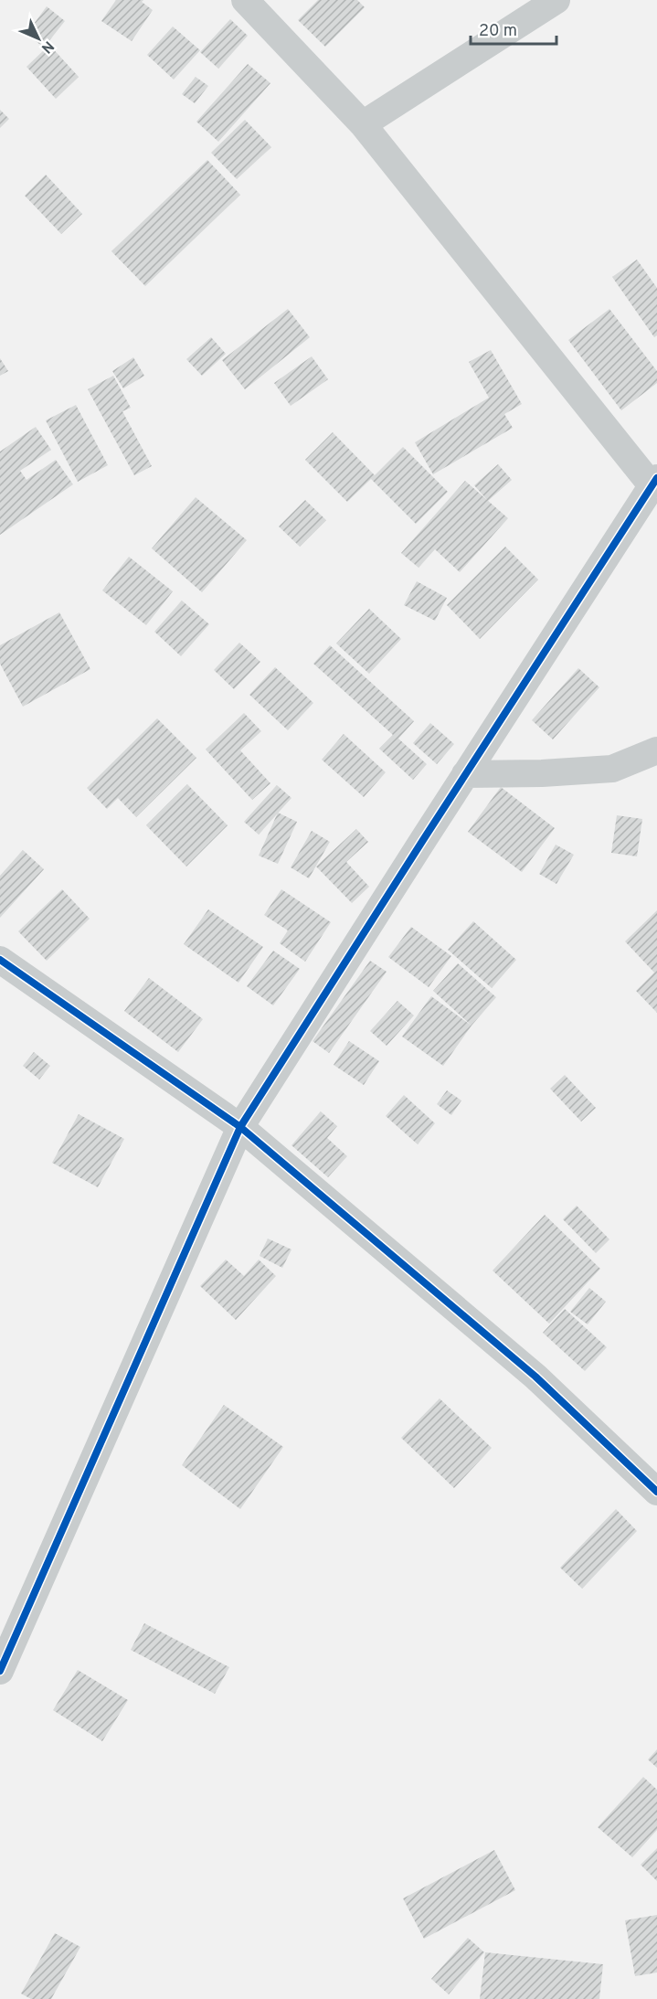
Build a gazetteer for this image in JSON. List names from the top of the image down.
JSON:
{
  "scale_bar": "20 m",
  "north": "bottom right"
}
